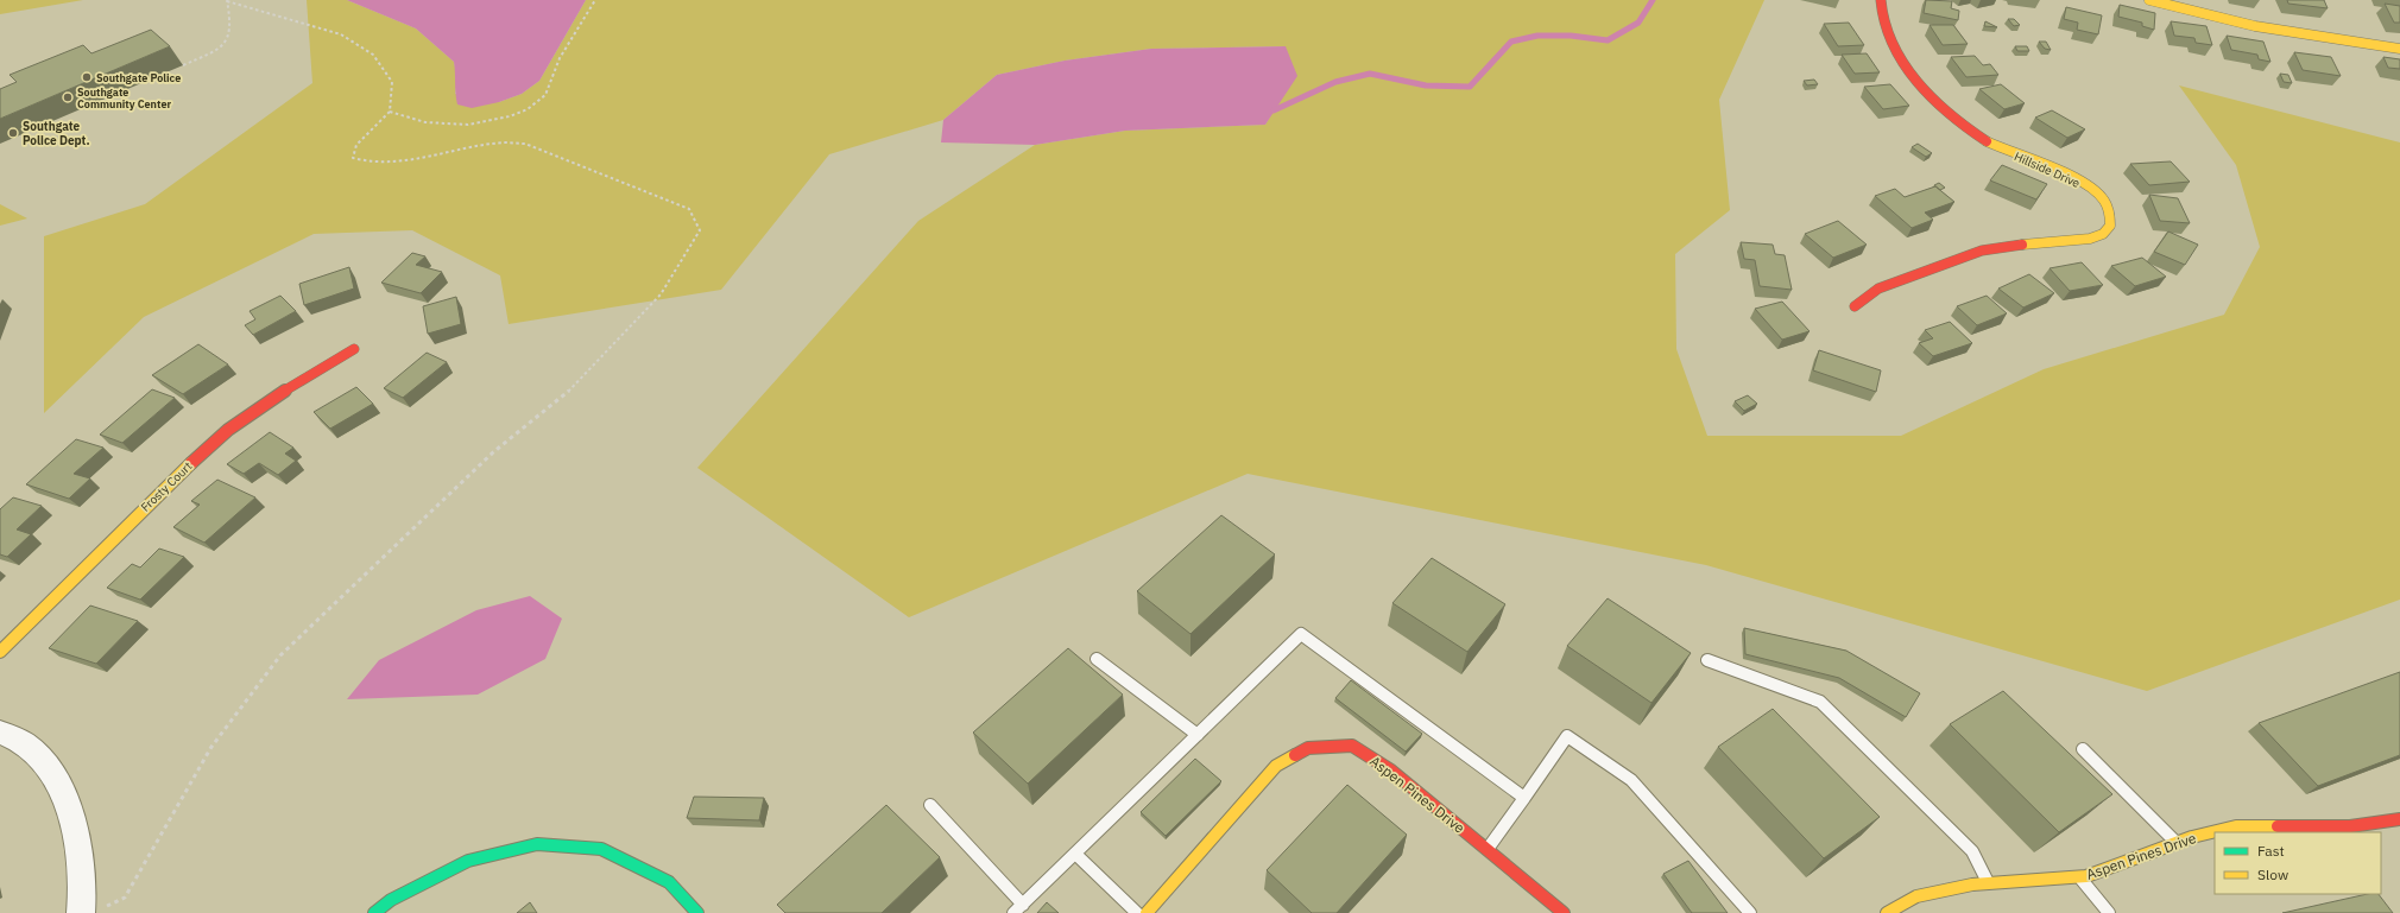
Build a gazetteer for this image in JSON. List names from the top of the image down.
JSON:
{
  "streets": {
    "street": ["Hillside Drive", "Frosty Court", "Aspen Pines Drive"]
  },
  "places": ["Southgate Police", "Southgate Community Center", "Southgate Police Dept."],
  "legend": ["Fast", "Slow"]
}
